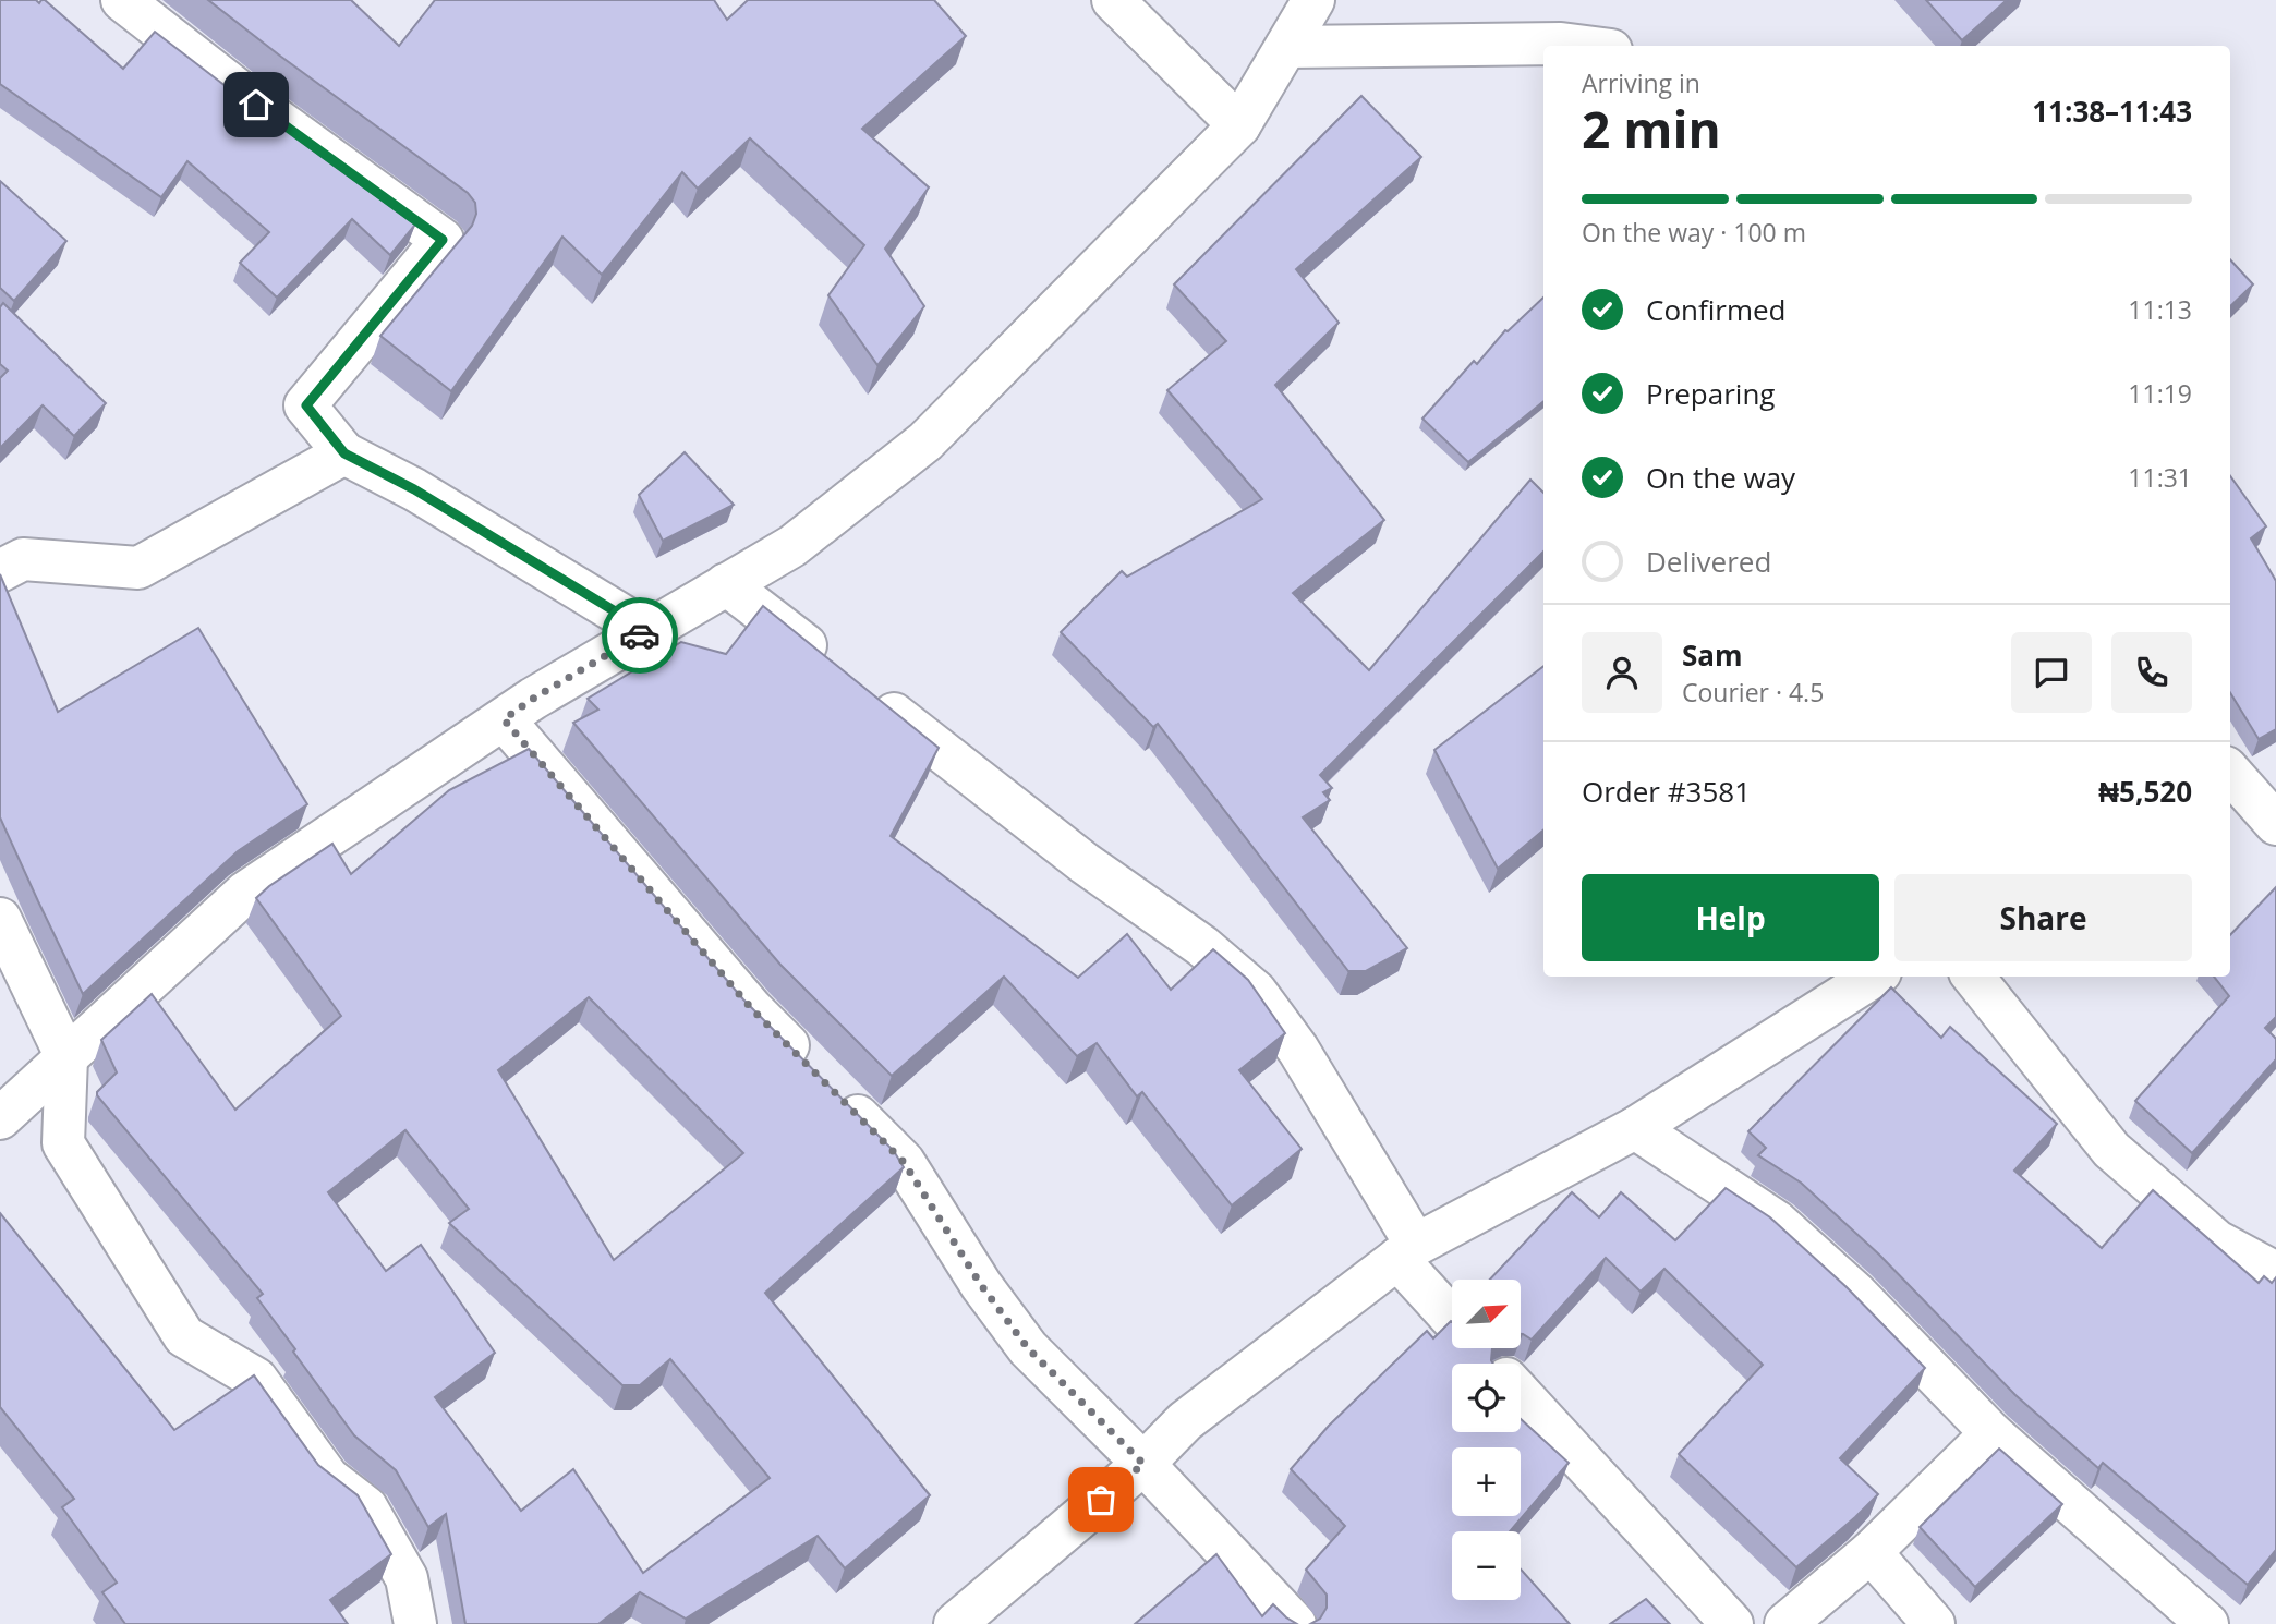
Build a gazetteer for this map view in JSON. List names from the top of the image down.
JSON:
{
  "north": "top right",
  "page": {
    "heading": ["2 min", "Arriving in", "11:38–11:43"],
    "panel": [
      "Sam",
      "Courier · 4.5",
      "Order #3581",
      "₦5,520"
    ],
    "bar": "On the way · 100 m",
    "list": [
      ["Confirmed", "11:13"],
      ["Preparing", "11:19"],
      ["On the way", "11:31"],
      "Delivered"
    ],
    "buttons": ["Help", "Share"],
    "map_buttons": ["+", "−"]
  }
}
